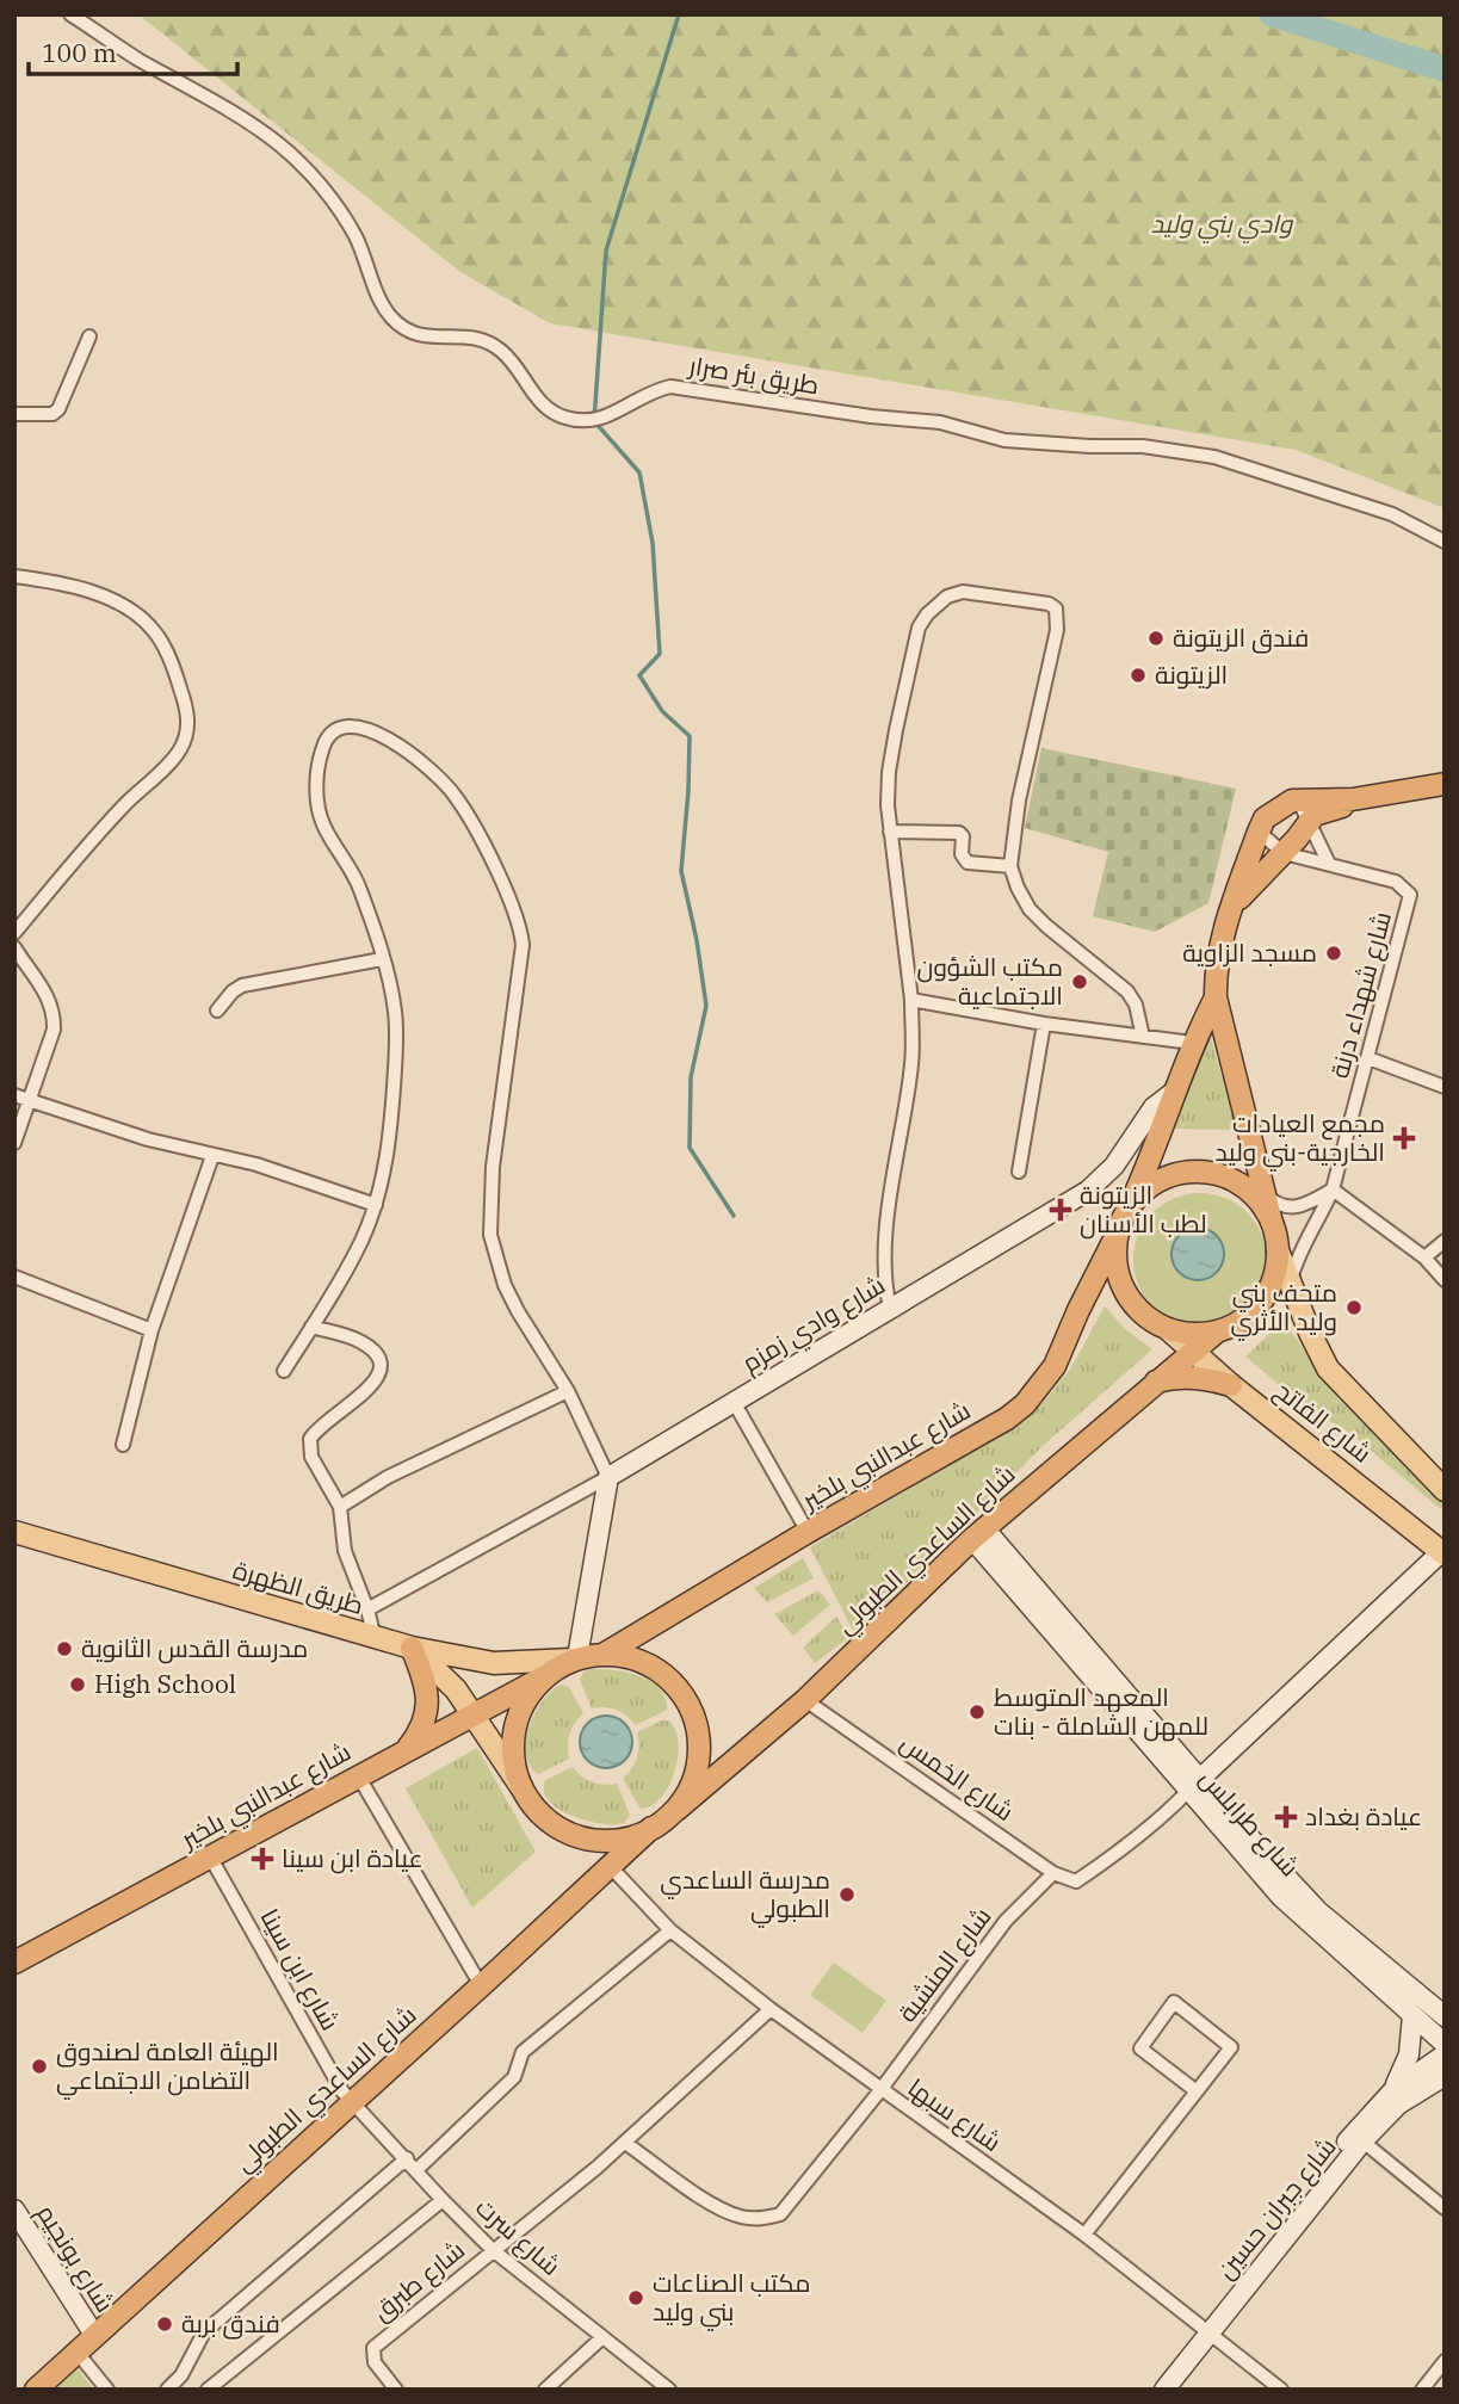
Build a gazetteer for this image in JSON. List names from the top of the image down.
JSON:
{
  "streets": {
    "highway": ["شارع عبدالنبي بلخير", "شارع الساعدي الطبولي"],
    "main road": [
      "شارع وادي زمزم",
      "شارع الفاتح",
      "طريق الظهرة",
      "شارع طرابلس",
      "شارع جبران حسين",
      "شارع بونجيم"
    ],
    "street": [
      "طريق بئر صرار",
      "شارع شهداء درنة",
      "شارع الخمس",
      "شارع المنشية",
      "شارع ابن سينا",
      "شارع سبها",
      "شارع سرت",
      "شارع طبرق"
    ]
  },
  "crossings": [
    ["شارع شهداء درنة", "شارع الفاتح"],
    ["شارع الفاتح", "شارع عبدالنبي بلخير"],
    ["شارع الفاتح", "شارع الساعدي الطبولي"],
    ["شارع عبدالنبي بلخير", "شارع الساعدي الطبولي"],
    ["شارع عبدالنبي بلخير", "طريق الظهرة"],
    ["شارع عبدالنبي بلخير", "شارع ابن سينا"],
    ["شارع الساعدي الطبولي", "طريق الظهرة"],
    ["شارع الساعدي الطبولي", "شارع الخمس"],
    ["شارع الساعدي الطبولي", "شارع طرابلس"],
    ["شارع الساعدي الطبولي", "شارع ابن سينا"],
    ["شارع الساعدي الطبولي", "شارع سبها"],
    ["شارع الساعدي الطبولي", "شارع سرت"],
    ["شارع الساعدي الطبولي", "شارع بونجيم"],
    ["شارع الخمس", "شارع المنشية"],
    ["شارع المنشية", "شارع سبها"],
    ["شارع ابن سينا", "شارع سرت"],
    ["شارع سبها", "شارع جبران حسين"],
    ["شارع سرت", "شارع طبرق"]
  ],
  "parks": ["وادي بني وليد"],
  "places": {
    "other": [
      "فندق الزيتونة",
      "الزيتونة",
      "مسجد الزاوية",
      "مكتب الشؤون الاجتماعية",
      "متحف بني وليد الأثري",
      "مدرسة القدس الثانوية",
      "High School",
      "المعهد المتوسط للمهن الشاملة - بنات",
      "مدرسة الساعدي الطبولي",
      "الهيئة العامة لصندوق التضامن الاجتماعي",
      "مكتب الصناعات بني وليد",
      "فندق بربة"
    ],
    "health": [
      "مجمع العيادات الخارجية-بني وليد",
      "الزيتونة لطب الأسنان",
      "عيادة بغداد",
      "عيادة ابن سينا"
    ]
  },
  "scale_bar": "100 m"
}
